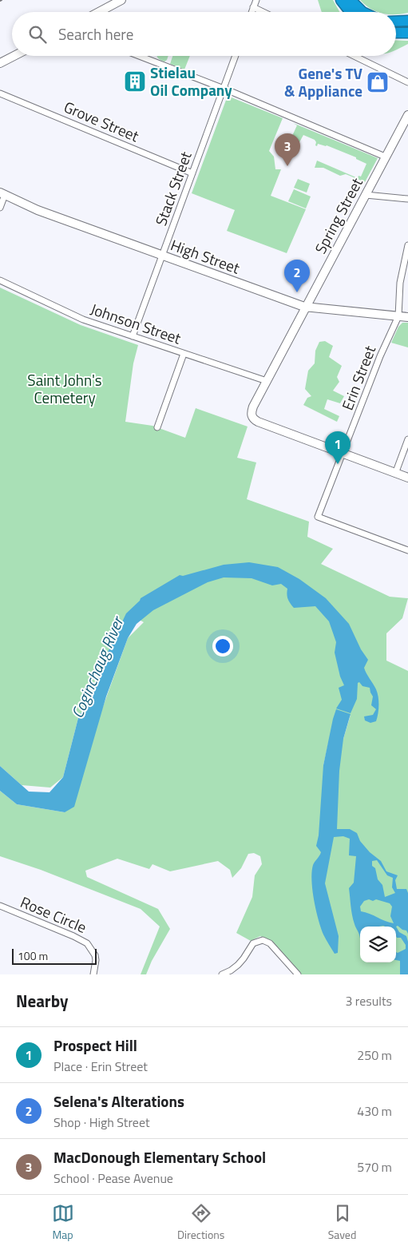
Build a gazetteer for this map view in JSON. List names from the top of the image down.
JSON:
{
  "streets": {
    "street": [
      "Grove Street",
      "Stack Street",
      "Spring Street",
      "High Street",
      "Johnson Street",
      "Erin Street",
      "Rose Circle"
    ]
  },
  "crossings": [
    ["Grove Street", "Stack Street"],
    ["Stack Street", "High Street"],
    ["Stack Street", "Johnson Street"],
    ["Spring Street", "High Street"],
    ["Spring Street", "Johnson Street"],
    ["Spring Street", "Erin Street"],
    ["High Street", "Erin Street"]
  ],
  "water": ["Coginchaug River"],
  "parks": ["Saint John's Cemetery"],
  "places": {
    "building": ["Stielau Oil Company"],
    "shop": ["Gene's TV & Appliance"]
  },
  "scale_bar": "100 m",
  "page": {
    "search": "Search here",
    "pins": ["3", "2", "1"],
    "scale": "100 m",
    "heading": ["Nearby", "3 results"],
    "list": [
      {
        "mark": "1",
        "name": "Prospect Hill",
        "note": "Place · Erin Street",
        "value": "250 m"
      },
      {
        "mark": "2",
        "name": "Selena's Alterations",
        "note": "Shop · High Street",
        "value": "430 m"
      },
      {
        "mark": "3",
        "name": "MacDonough Elementary School",
        "note": "School · Pease Avenue",
        "value": "570 m"
      }
    ],
    "nav": ["Map", "Directions", "Saved"]
  }
}
